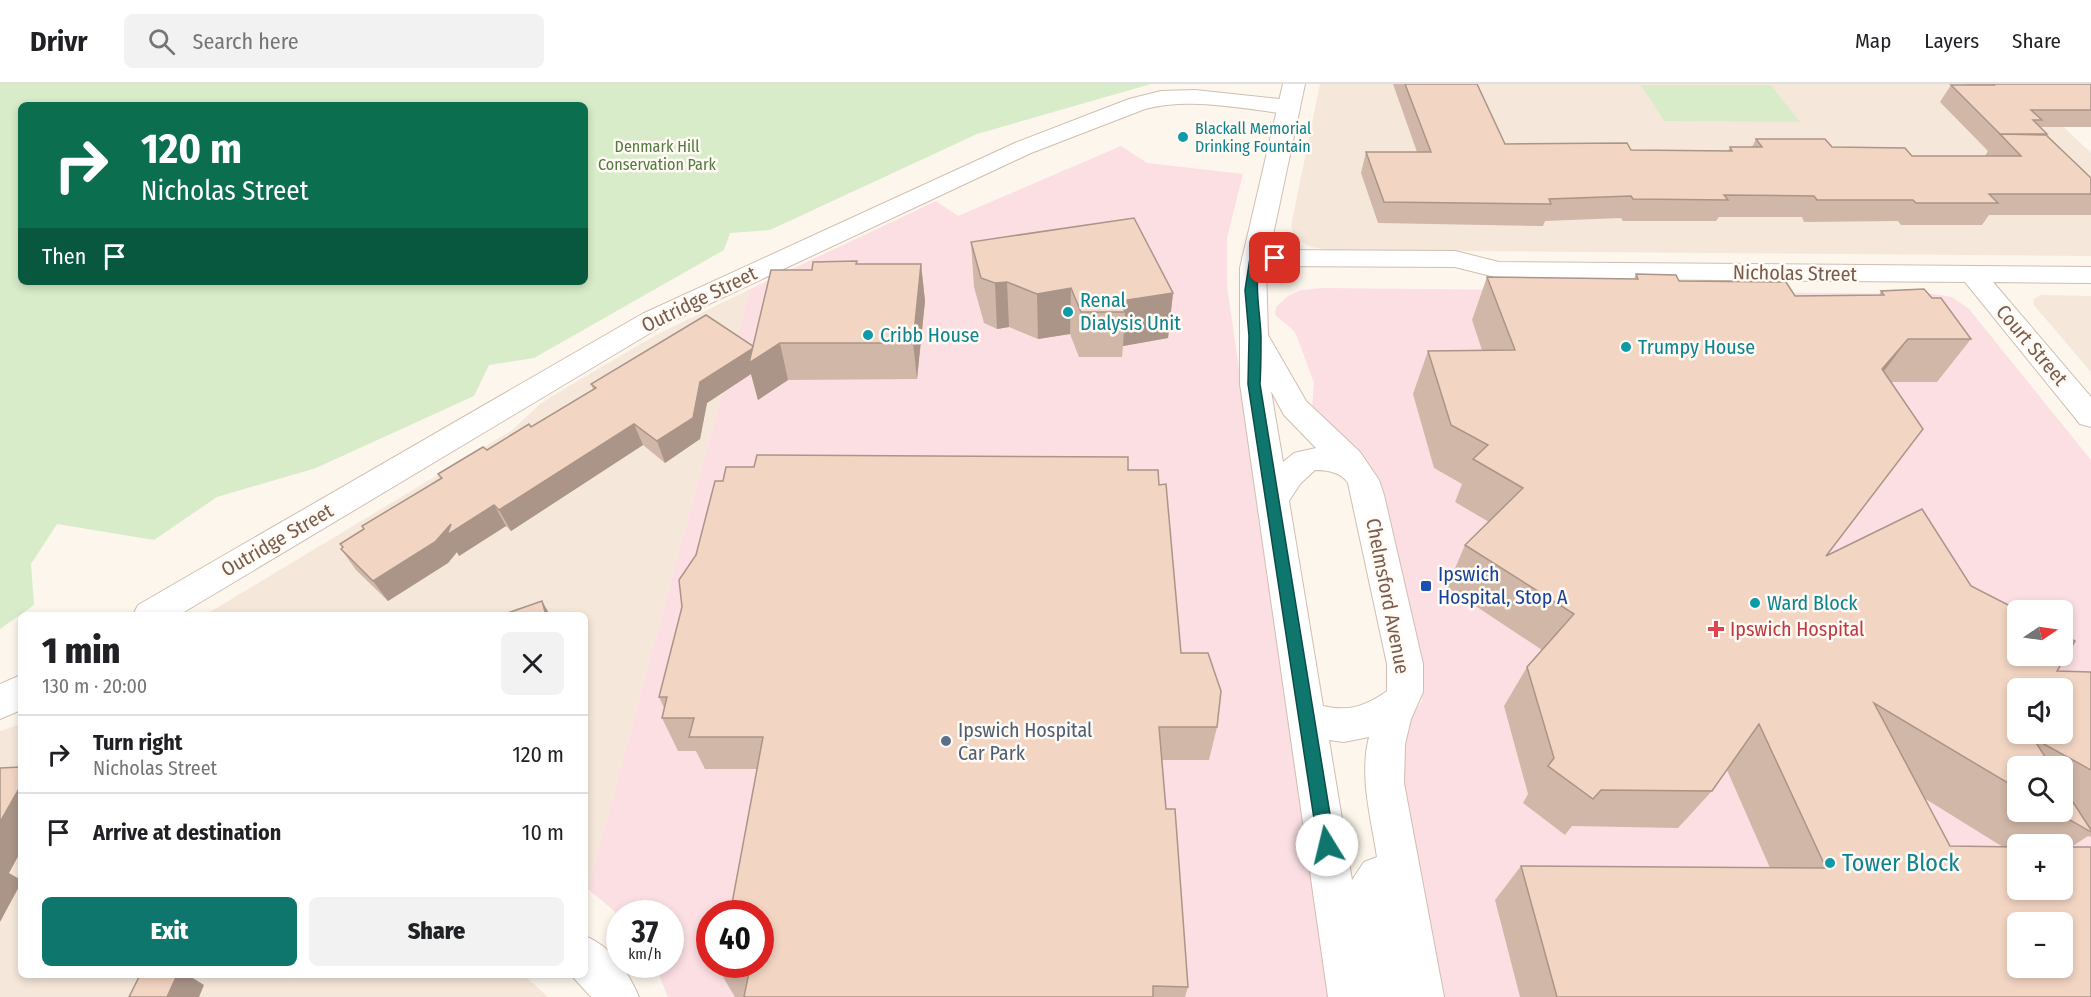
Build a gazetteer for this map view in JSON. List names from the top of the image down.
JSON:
{
  "streets": {
    "street": [
      "Nicholas Street",
      "Outridge Street",
      "Court Street",
      "Chelmsford Avenue"
    ]
  },
  "crossings": [
    ["Nicholas Street", "Court Street"],
    ["Nicholas Street", "Chelmsford Avenue"],
    ["Outridge Street", "Chelmsford Avenue"]
  ],
  "parks": ["Denmark Hill Conservation Park"],
  "places": {
    "other": [
      "Blackall Memorial Drinking Fountain",
      "Renal Dialysis Unit",
      "Cribb House",
      "Trumpy House",
      "Ward Block",
      "Ipswich Hospital Car Park",
      "Tower Block"
    ],
    "transit": ["Ipswich Hospital, Stop A"],
    "health": ["Ipswich Hospital"]
  },
  "north": "right",
  "page": {
    "header": "Drivr",
    "search": "Search here",
    "nav": ["Map", "Layers", "Share"],
    "turn": ["120 m", "Nicholas Street"],
    "then": "Then",
    "map_buttons": ["+", "−"],
    "heading": ["1 min", "130 m · 20:00"],
    "list": [
      {
        "name": "Turn right",
        "note": "Nicholas Street",
        "value": "120 m"
      },
      {
        "name": "Arrive at destination",
        "value": "10 m"
      }
    ],
    "buttons": ["Exit", "Share"],
    "speed": "37 km/h",
    "limit": "40"
  }
}
